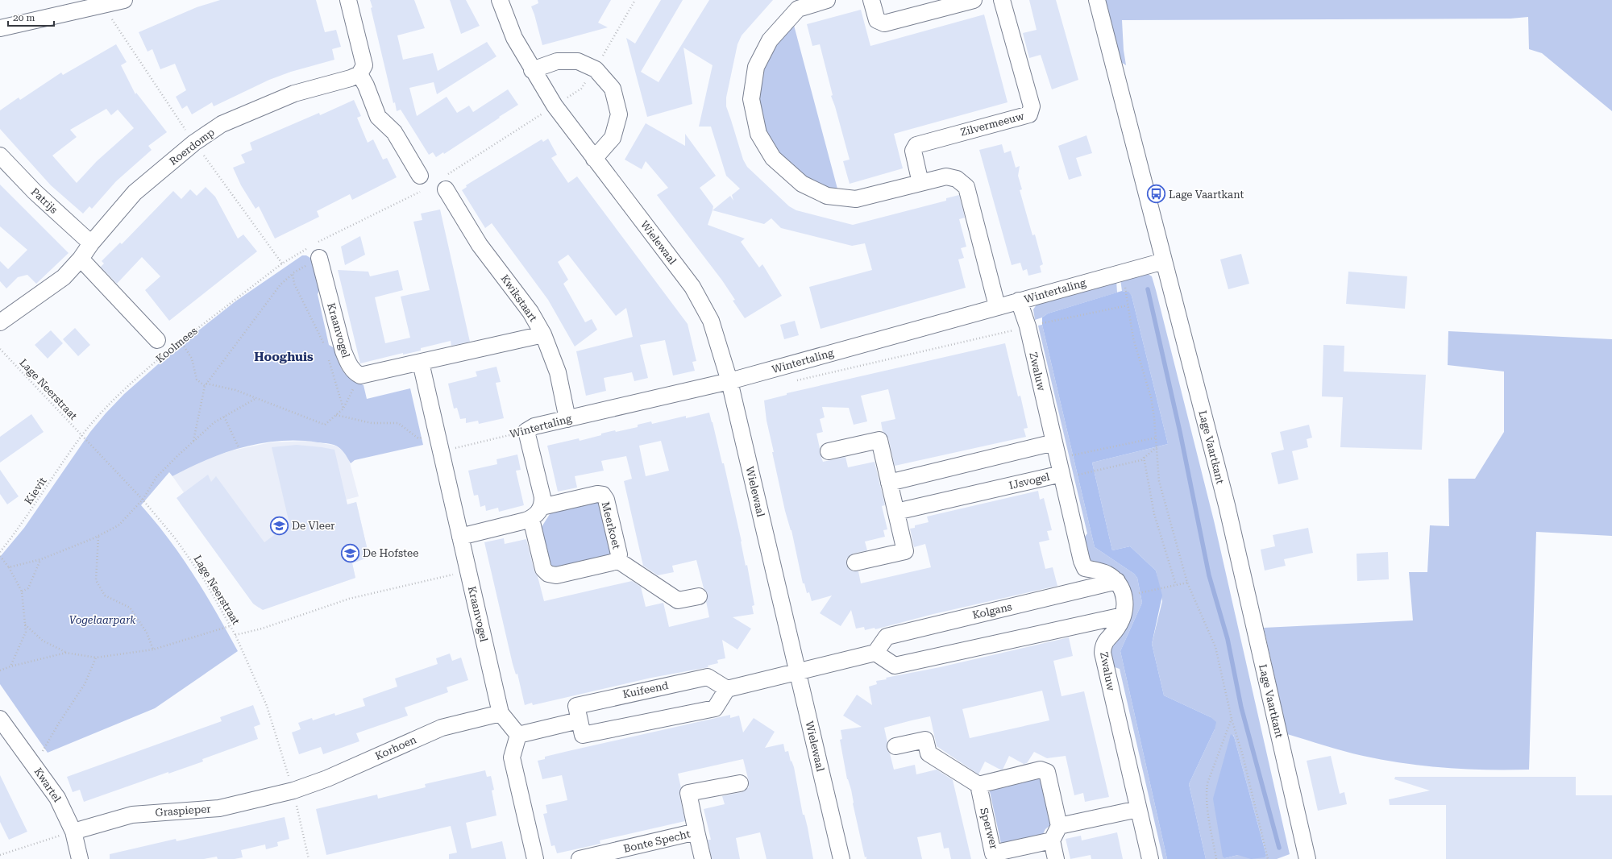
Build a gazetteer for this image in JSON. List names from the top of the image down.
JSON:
{
  "streets": {
    "street": [
      "Zilvermeeuw",
      "Roerdomp",
      "Patrijs",
      "Wielewaal",
      "Wintertaling",
      "Kwikstaart",
      "Kraanvogel",
      "Koolmees",
      "Zwaluw",
      "Lage Vaartkant",
      "IJsvogel",
      "Meerkoet",
      "Kolgans",
      "Kuifeend",
      "Korhoen",
      "Kwartel",
      "Graspieper",
      "Sperwer",
      "Bonte Specht"
    ],
    "path": ["Lage Neerstraat", "Kievit"]
  },
  "crossings": [
    ["Roerdomp", "Patrijs"],
    ["Roerdomp", "Koolmees"],
    ["Wielewaal", "Wintertaling"],
    ["Wintertaling", "Kwikstaart"],
    ["Wintertaling", "Kraanvogel"],
    ["Wintertaling", "Zwaluw"],
    ["Wintertaling", "Lage Vaartkant"],
    ["Wintertaling", "Meerkoet"],
    ["Kwikstaart", "Kraanvogel"],
    ["Kraanvogel", "Meerkoet"],
    ["Kraanvogel", "Korhoen"],
    ["Koolmees", "Lage Neerstraat"],
    ["Koolmees", "Kievit"],
    ["Zwaluw", "IJsvogel"],
    ["Zwaluw", "Kolgans"],
    ["Lage Neerstraat", "Kievit"],
    ["Lage Neerstraat", "Korhoen"],
    ["Lage Neerstraat", "Graspieper"],
    ["Korhoen", "Graspieper"],
    ["Kwartel", "Graspieper"]
  ],
  "districts": ["Hooghuis"],
  "parks": ["Vogelaarpark"],
  "places": {
    "bus stop": ["Lage Vaartkant"],
    "school or university": ["De Vleer", "De Hofstee"]
  },
  "scale_bar": "20 m"
}
